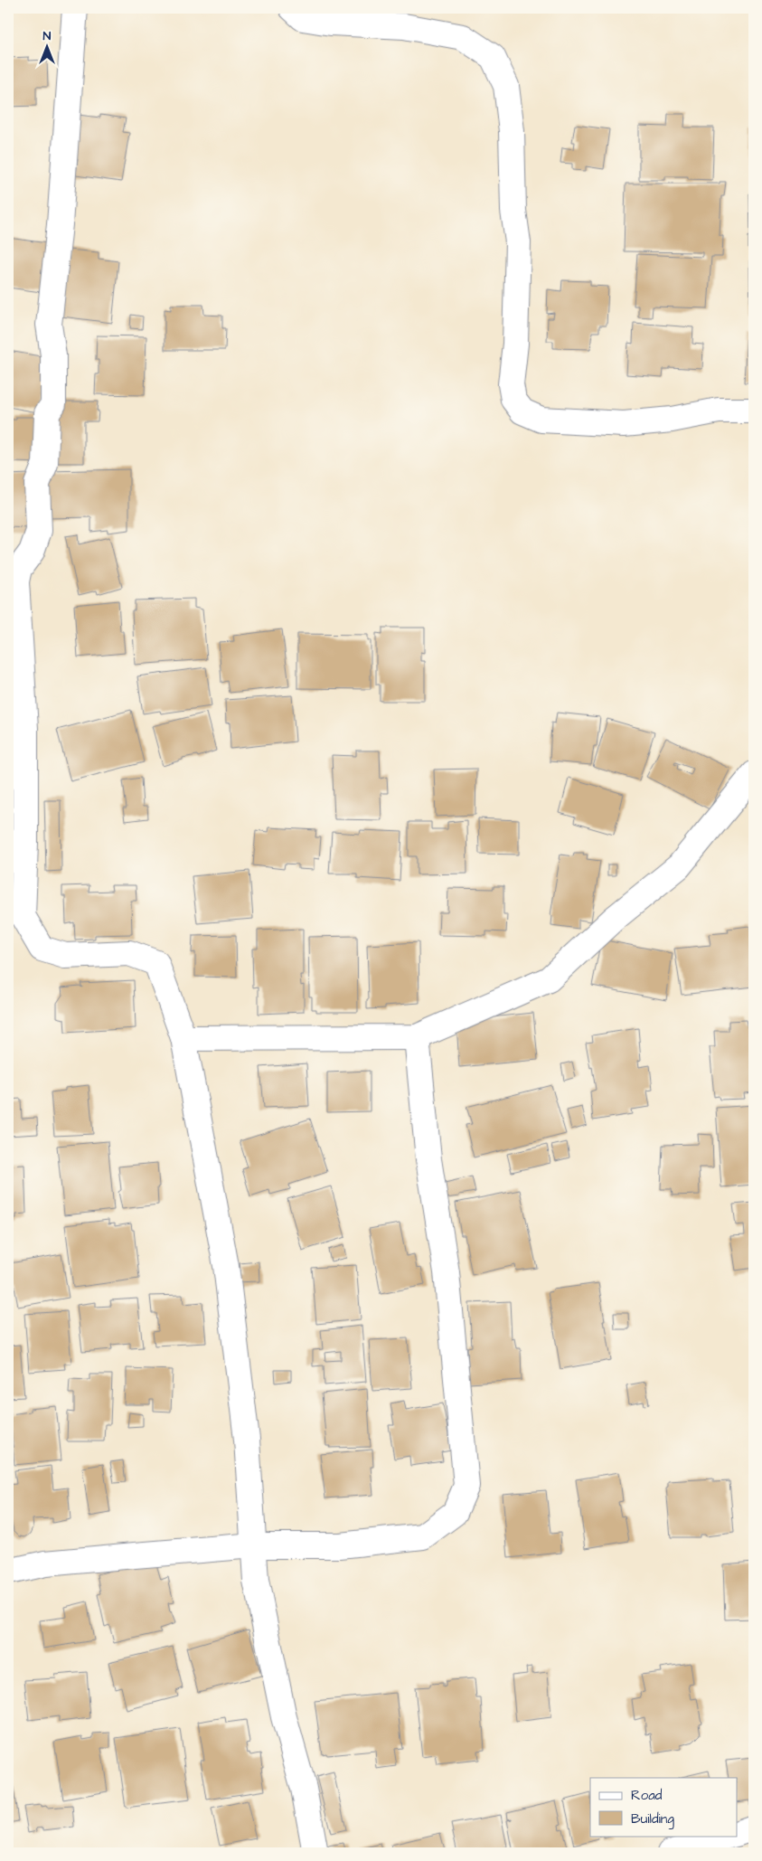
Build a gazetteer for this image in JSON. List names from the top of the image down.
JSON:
{
  "legend": ["Road", "Building"],
  "north": "top"
}
